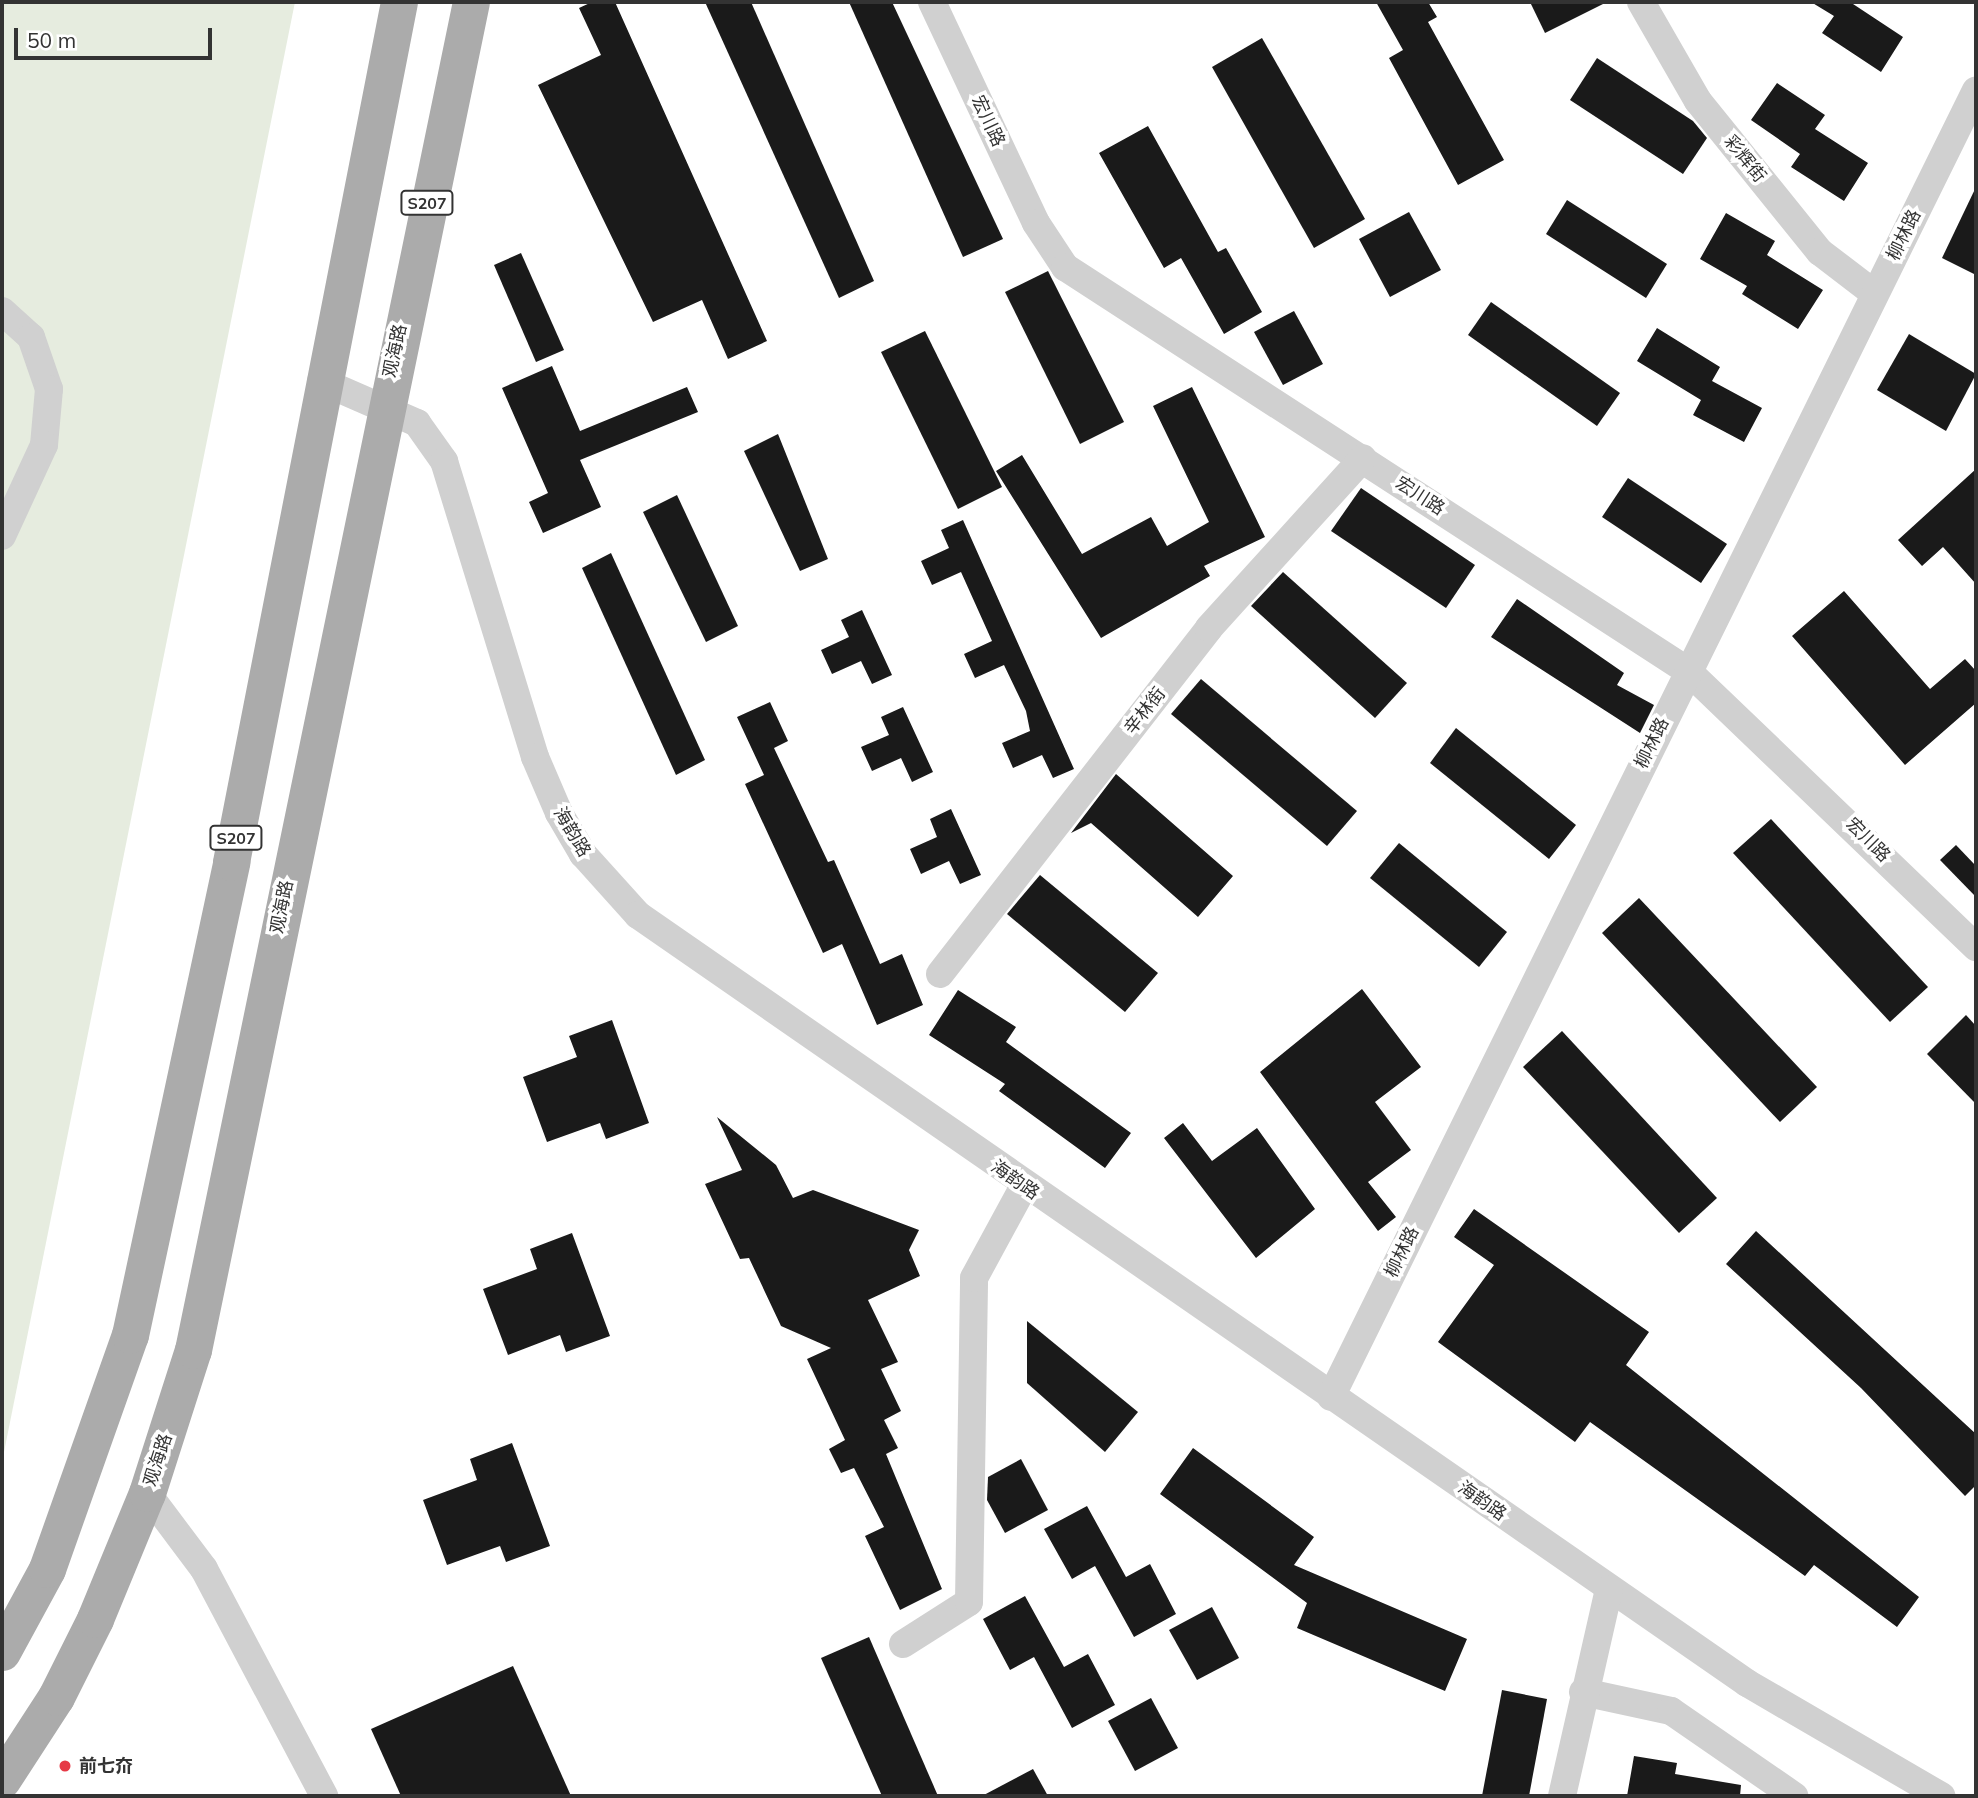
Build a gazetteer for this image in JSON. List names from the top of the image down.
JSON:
{
  "streets": {
    "main road": ["S207", "观海路"],
    "street": [
      "宏川路",
      "彩辉街",
      "柳林路",
      "辛林街",
      "海韵路"
    ]
  },
  "crossings": [
    ["宏川路", "柳林路"],
    ["宏川路", "辛林街"],
    ["彩辉街", "柳林路"],
    ["S207", "海韵路"],
    ["柳林路", "海韵路"],
    ["观海路", "海韵路"]
  ],
  "places": ["前七夼"],
  "scale_bar": "50 m"
}
